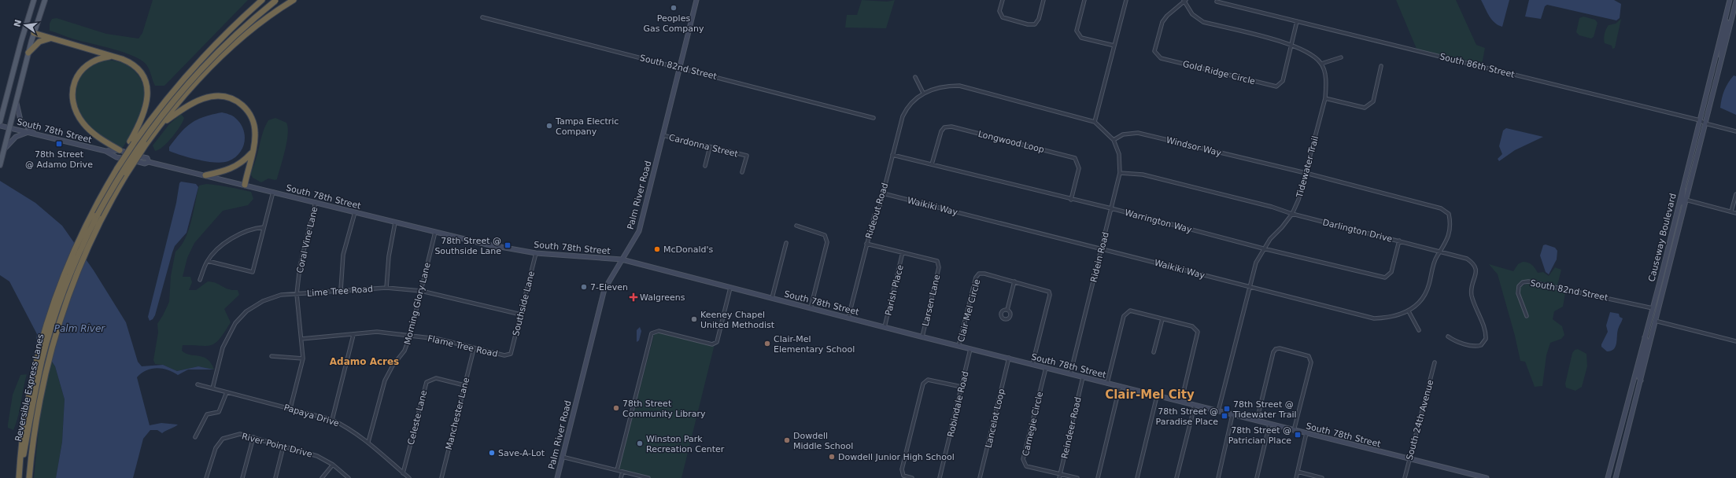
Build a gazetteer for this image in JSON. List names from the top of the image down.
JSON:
{
  "streets": {
    "highway": ["Reversible Express Lanes"],
    "street": [
      "South 86th Street",
      "South 82nd Street",
      "Gold Ridge Circle",
      "South 78th Street",
      "Longwood Loop",
      "Cardonna Street",
      "Windsor Way",
      "Tidewater Trail",
      "Palm River Road",
      "Waikiki Way",
      "Rideout Road",
      "Warrington Way",
      "Darlington Drive",
      "Causeway Boulevard",
      "Coral Vine Lane",
      "Ridein Road",
      "Parish Place",
      "Lime Tree Road",
      "Larsen Lane",
      "Morning Glory Lane",
      "Southside Lane",
      "Clair Mel Circle",
      "Flame Tree Road",
      "Robindale Road",
      "Manchester Lane",
      "Papaya Drive",
      "Celeste Lane",
      "Lancelot Loop",
      "South 24th Avenue",
      "Carnegie Circle",
      "Reindeer Road",
      "River Point Drive"
    ]
  },
  "crossings": [
    ["South 86th Street", "Gold Ridge Circle"],
    ["South 86th Street", "Causeway Boulevard"],
    ["South 82nd Street", "Palm River Road"],
    ["South 82nd Street", "Causeway Boulevard"],
    ["South 78th Street", "Tidewater Trail"],
    ["South 78th Street", "Palm River Road"],
    ["South 78th Street", "Rideout Road"],
    ["South 78th Street", "Coral Vine Lane"],
    ["South 78th Street", "Ridein Road"],
    ["South 78th Street", "Parish Place"],
    ["South 78th Street", "Larsen Lane"],
    ["South 78th Street", "Morning Glory Lane"],
    ["South 78th Street", "Southside Lane"],
    ["South 78th Street", "Clair Mel Circle"],
    ["South 78th Street", "Robindale Road"],
    ["South 78th Street", "Lancelot Loop"],
    ["South 78th Street", "South 24th Avenue"],
    ["South 78th Street", "Carnegie Circle"],
    ["South 78th Street", "Reindeer Road"],
    ["Longwood Loop", "Warrington Way"],
    ["Cardonna Street", "Palm River Road"],
    ["Windsor Way", "Tidewater Trail"],
    ["Windsor Way", "Waikiki Way"],
    ["Windsor Way", "Darlington Drive"],
    ["Windsor Way", "Ridein Road"],
    ["Tidewater Trail", "Waikiki Way"],
    ["Tidewater Trail", "Warrington Way"],
    ["Tidewater Trail", "Darlington Drive"],
    ["Waikiki Way", "Rideout Road"],
    ["Waikiki Way", "Darlington Drive"],
    ["Waikiki Way", "Ridein Road"],
    ["Rideout Road", "Warrington Way"],
    ["Rideout Road", "Larsen Lane"],
    ["Warrington Way", "Darlington Drive"],
    ["Warrington Way", "Ridein Road"],
    ["Darlington Drive", "Ridein Road"],
    ["Coral Vine Lane", "Lime Tree Road"],
    ["Coral Vine Lane", "Flame Tree Road"],
    ["Coral Vine Lane", "Papaya Drive"],
    ["Parish Place", "Larsen Lane"],
    ["Lime Tree Road", "Morning Glory Lane"],
    ["Lime Tree Road", "Southside Lane"],
    ["Lime Tree Road", "Papaya Drive"],
    ["Morning Glory Lane", "Flame Tree Road"],
    ["Morning Glory Lane", "Papaya Drive"],
    ["Southside Lane", "Flame Tree Road"],
    ["Flame Tree Road", "Manchester Lane"],
    ["Manchester Lane", "Celeste Lane"],
    ["Papaya Drive", "Celeste Lane"],
    ["Carnegie Circle", "Reindeer Road"]
  ],
  "districts": ["Adamo Acres", "Clair-Mel City"],
  "water": ["Palm River"],
  "places": {
    "other": [
      "Peoples Gas Company",
      "Tampa Electric Company",
      "McDonald's",
      "7-Eleven",
      "Keeney Chapel United Methodist",
      "Clair-Mel Elementary School",
      "78th Street Community Library",
      "Dowdell Middle School",
      "Winston Park Recreation Center",
      "Save-A-Lot",
      "Dowdell Junior High School"
    ],
    "transit": [
      "78th Street @ Adamo Drive",
      "78th Street @ Southside Lane",
      "78th Street @ Tidewater Trail",
      "78th Street @ Paradise Place",
      "78th Street @ Patrician Place"
    ],
    "health": ["Walgreens"]
  },
  "north": "left"
}
